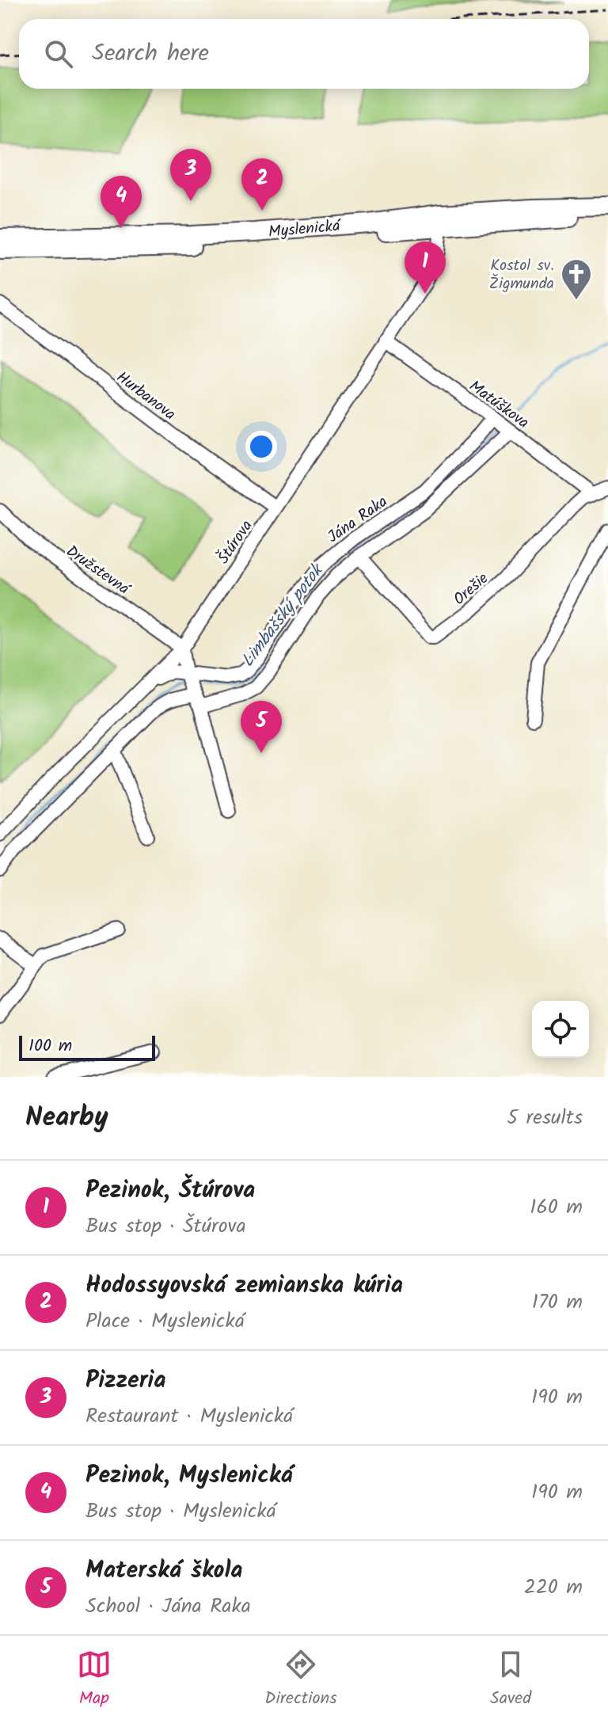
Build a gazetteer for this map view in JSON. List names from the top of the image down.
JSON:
{
  "streets": {
    "main road": ["Myslenická"],
    "street": [
      "Hurbanova",
      "Matúškova",
      "Jána Raka",
      "Štúrova",
      "Družstevná",
      "Orešie"
    ]
  },
  "crossings": [
    ["Myslenická", "Štúrova"],
    ["Hurbanova", "Štúrova"],
    ["Matúškova", "Jána Raka"],
    ["Matúškova", "Štúrova"],
    ["Matúškova", "Orešie"],
    ["Jána Raka", "Štúrova"],
    ["Štúrova", "Družstevná"]
  ],
  "water": ["Limbašský potok"],
  "places": {
    "church": ["Kostol sv. Žigmunda"]
  },
  "scale_bar": "100 m",
  "page": {
    "search": "Search here",
    "pins": [
      "3",
      "2",
      "4",
      "1",
      "5"
    ],
    "scale": "100 m",
    "heading": ["Nearby", "5 results"],
    "list": [
      {
        "mark": "1",
        "name": "Pezinok, Štúrova",
        "note": "Bus stop · Štúrova",
        "value": "160 m"
      },
      {
        "mark": "2",
        "name": "Hodossyovská zemianska kúria",
        "note": "Place · Myslenická",
        "value": "170 m"
      },
      {
        "mark": "3",
        "name": "Pizzeria",
        "note": "Restaurant · Myslenická",
        "value": "190 m"
      },
      {
        "mark": "4",
        "name": "Pezinok, Myslenická",
        "note": "Bus stop · Myslenická",
        "value": "190 m"
      },
      {
        "mark": "5",
        "name": "Materská škola",
        "note": "School · Jána Raka",
        "value": "220 m"
      }
    ],
    "nav": ["Map", "Directions", "Saved"]
  }
}
